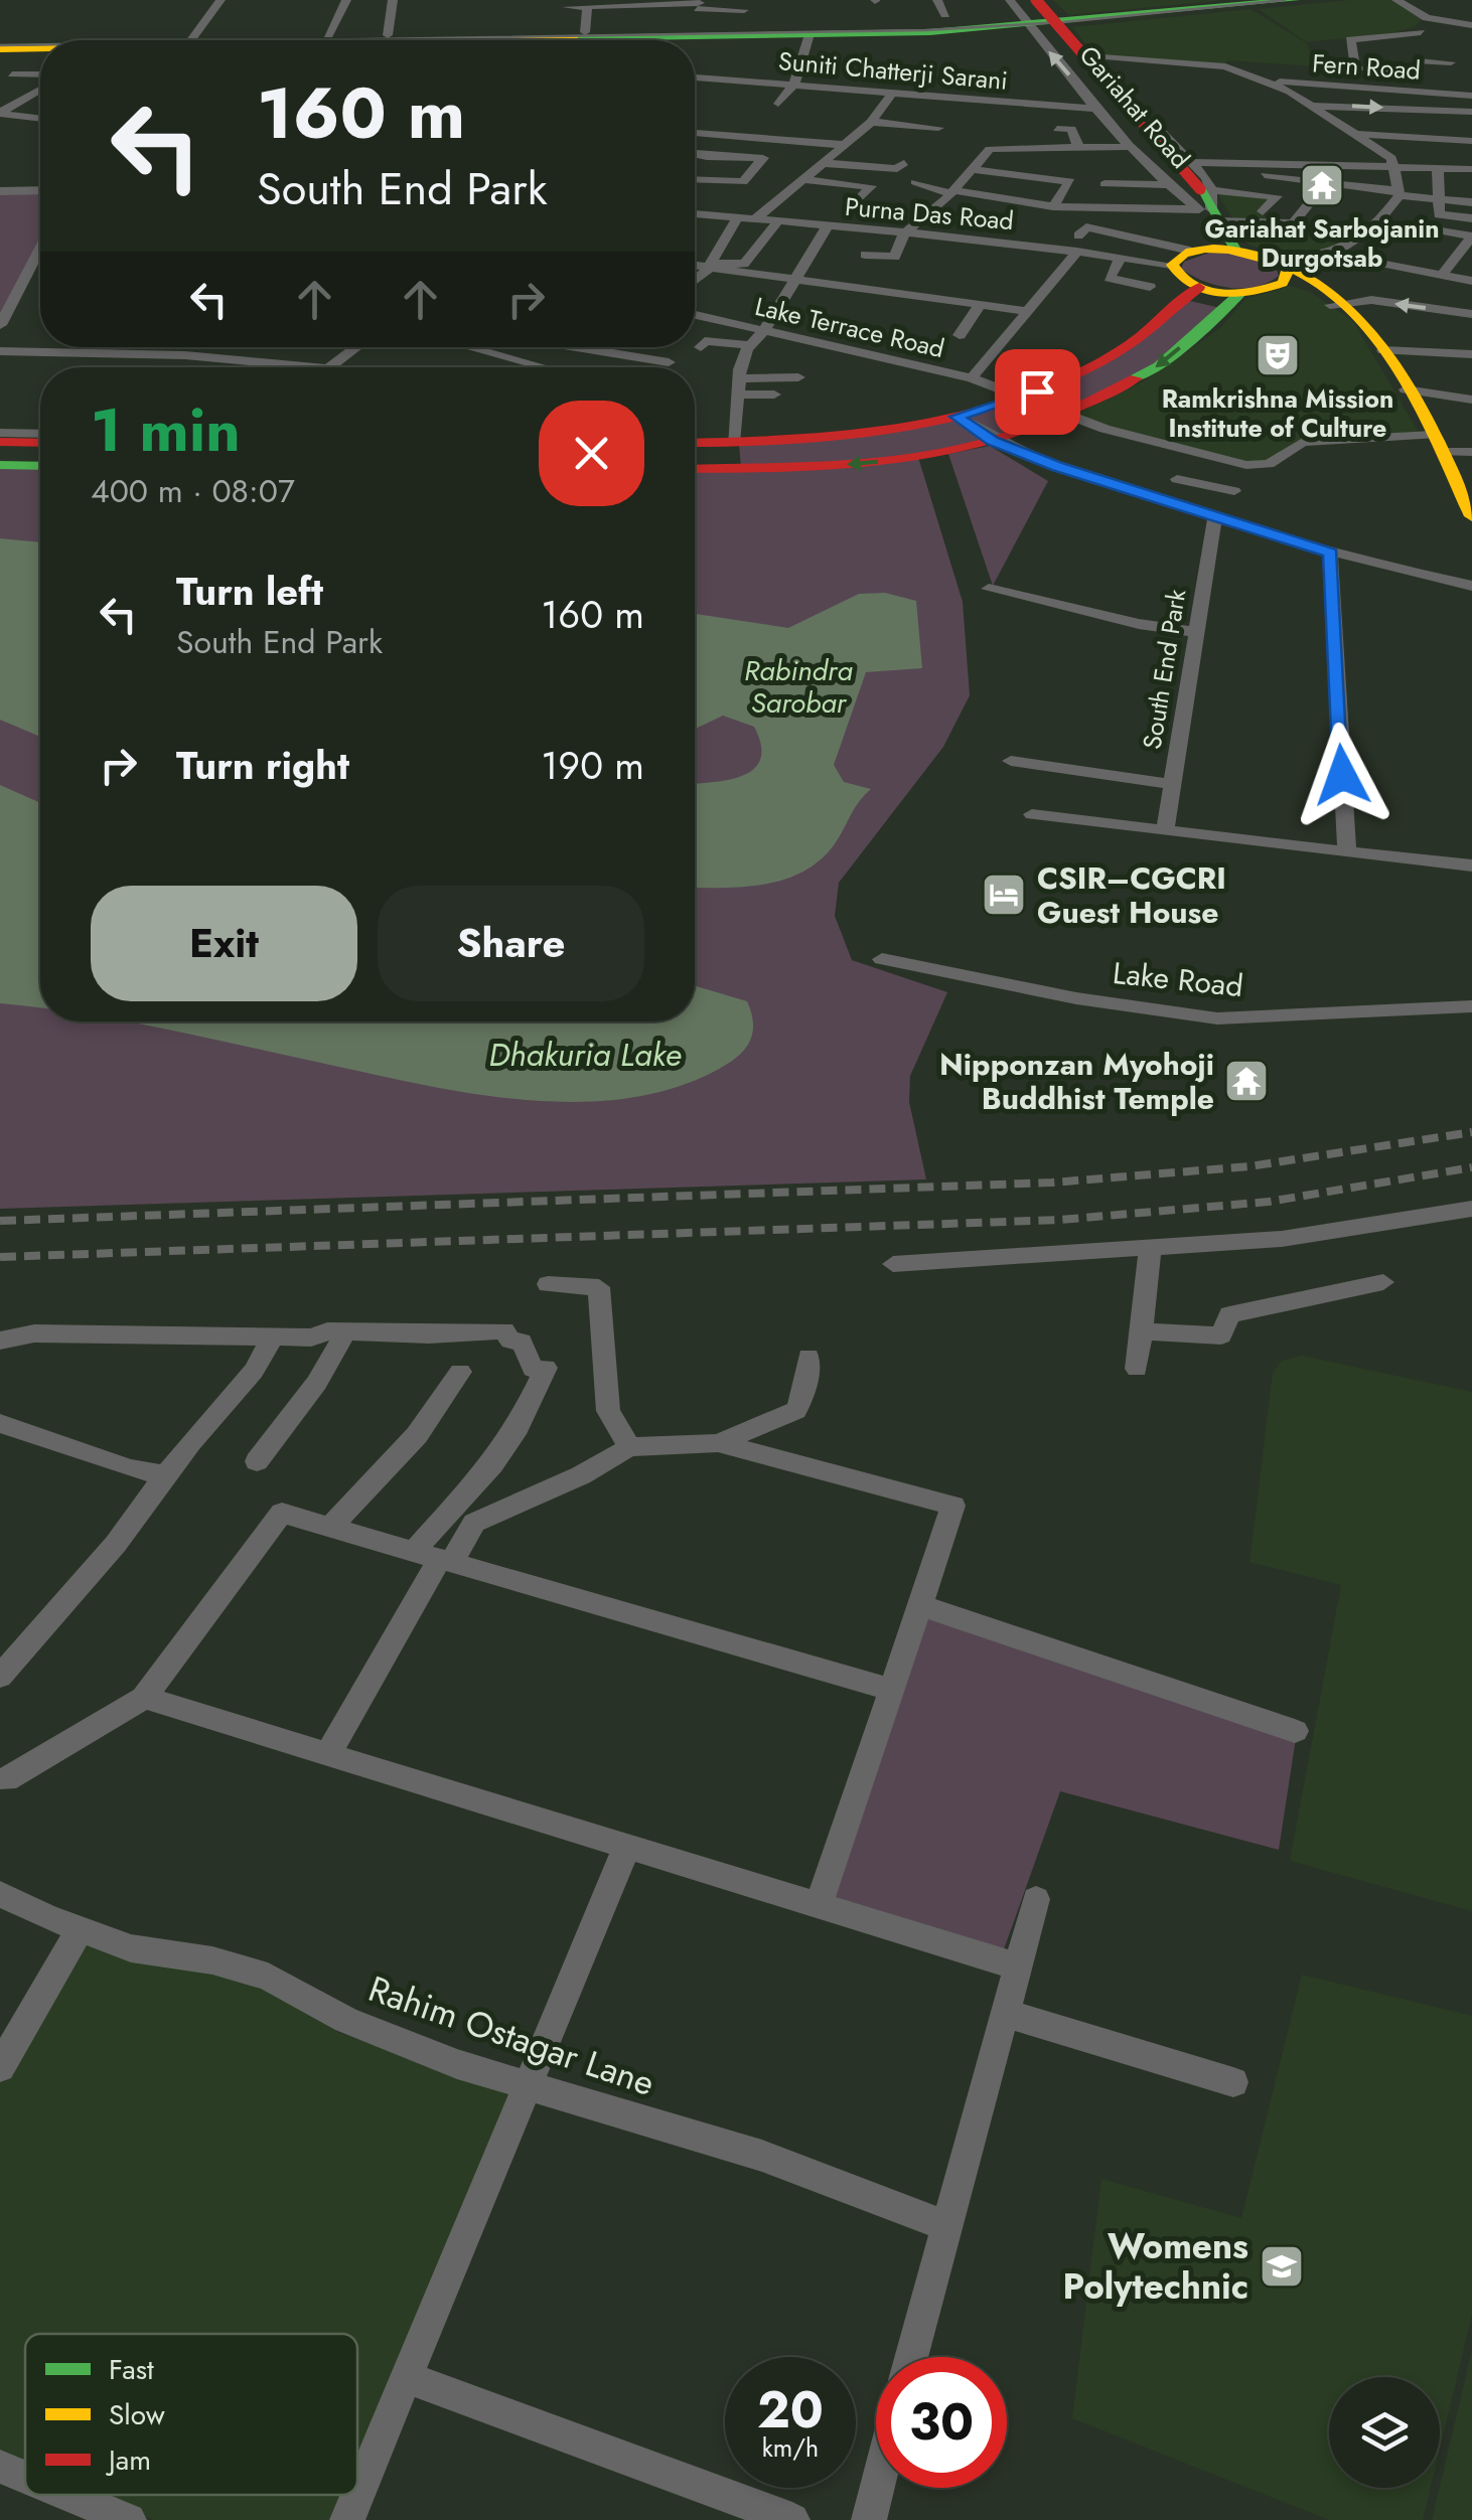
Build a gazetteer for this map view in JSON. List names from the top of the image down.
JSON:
{
  "streets": {
    "main road": ["Gariahat Road"],
    "street": [
      "Fern Road",
      "Suniti Chatterji Sarani",
      "Purna Das Road",
      "Lake Terrace Road",
      "South End Park",
      "Lake Road",
      "Rahim Ostagar Lane"
    ]
  },
  "crossings": [
    ["Suniti Chatterji Sarani", "Gariahat Road"]
  ],
  "water": ["Rabindra Sarobar", "Dhakuria Lake"],
  "places": {
    "temple": ["Gariahat Sarbojanin Durgotsab", "Nipponzan Myohoji Buddhist Temple"],
    "theatre": ["Ramkrishna Mission Institute of Culture"],
    "hotel": ["CSIR–CGCRI Guest House"],
    "school or university": ["Womens Polytechnic"]
  },
  "legend": ["Fast", "Slow", "Jam"],
  "page": {
    "turn": ["160 m", "South End Park"],
    "heading": ["1 min", "400 m · 08:07"],
    "list": [
      {
        "name": "Turn left",
        "note": "South End Park",
        "value": "160 m"
      },
      {
        "name": "Turn right",
        "value": "190 m"
      }
    ],
    "buttons": ["Exit", "Share"],
    "speed": "20 km/h",
    "limit": "30"
  }
}
